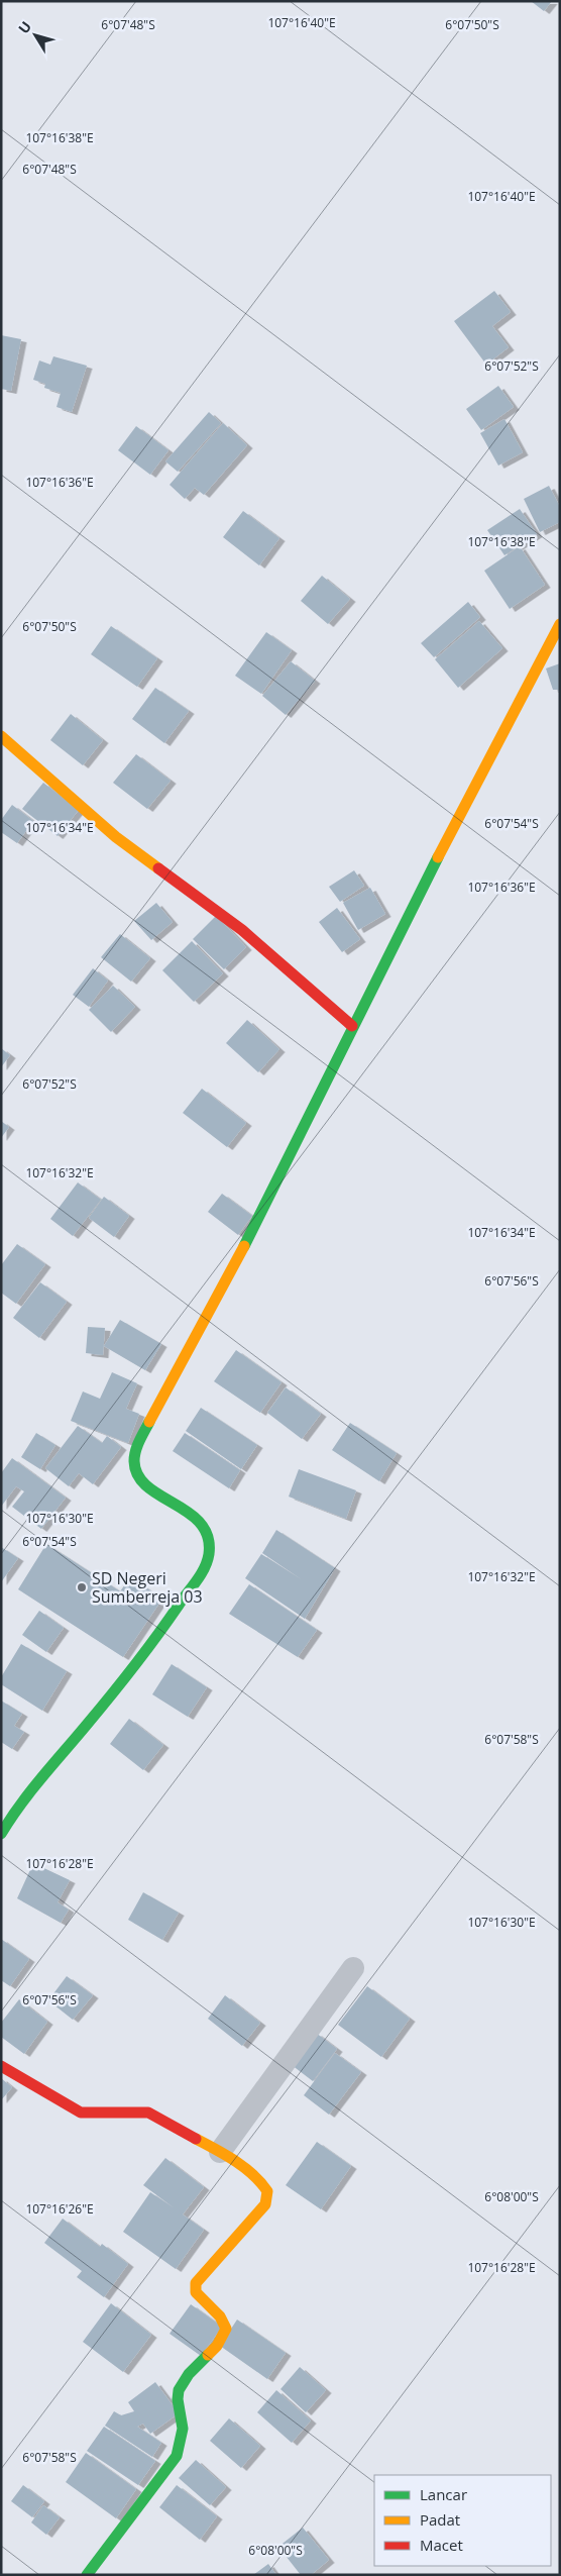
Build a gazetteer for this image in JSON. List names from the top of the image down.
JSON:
{
  "places": ["SD Negeri Sumberreja 03"],
  "legend": ["Lancar", "Padat", "Macet"],
  "north": "top left",
  "coordinates": [
    "107°16'40\"E",
    "6°07'48\"S",
    "6°07'50\"S",
    "107°16'38\"E",
    "6°07'52\"S",
    "107°16'36\"E",
    "6°07'54\"S",
    "107°16'34\"E",
    "107°16'32\"E",
    "6°07'56\"S",
    "107°16'30\"E",
    "6°07'58\"S",
    "107°16'28\"E",
    "6°08'00\"S",
    "107°16'26\"E"
  ]
}
